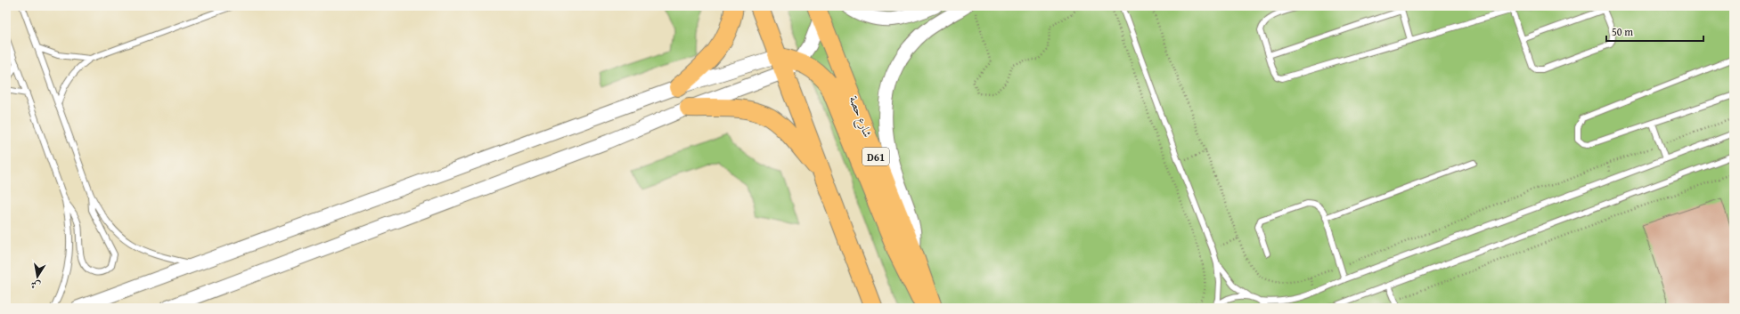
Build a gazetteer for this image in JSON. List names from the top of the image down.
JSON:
{
  "streets": {
    "main road": ["شارع حصة", "D61"]
  },
  "scale_bar": "50 m",
  "north": "bottom"
}
